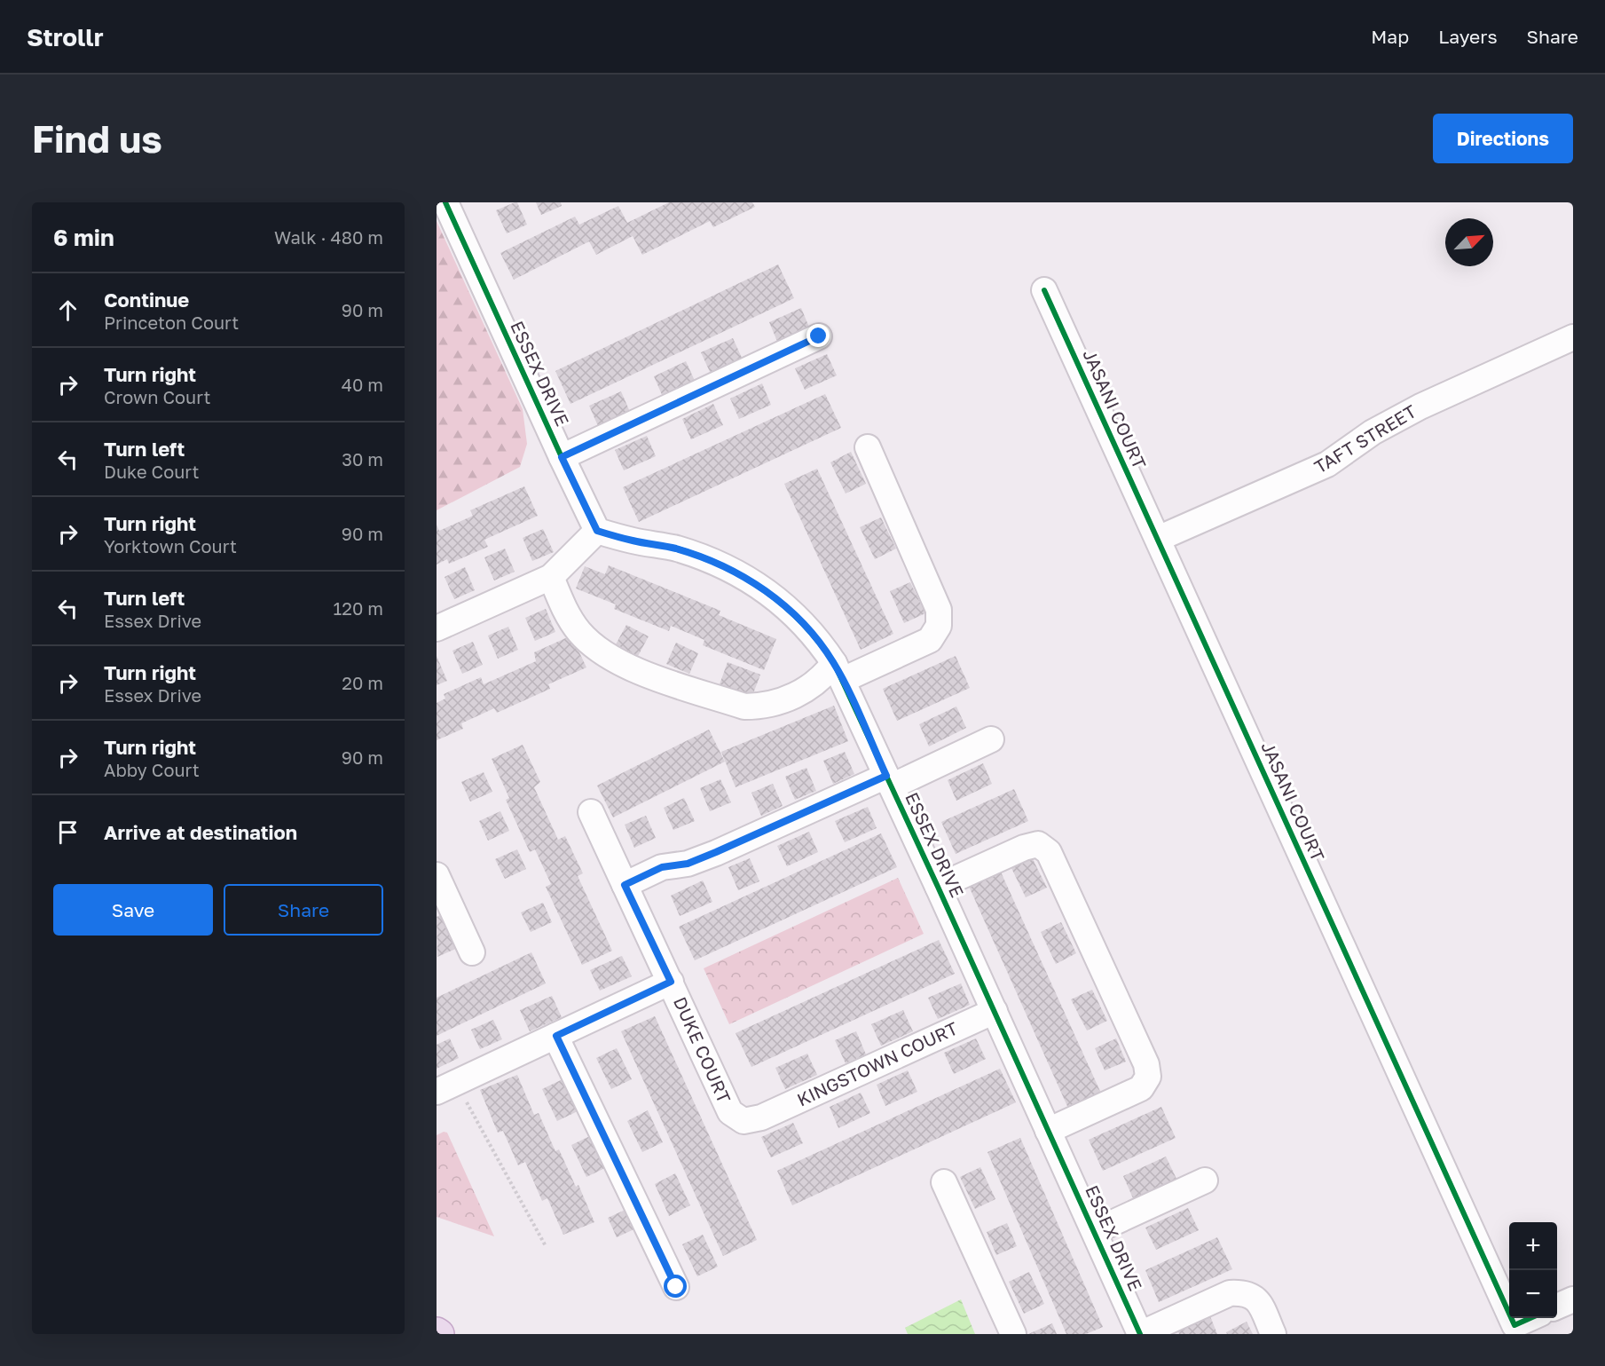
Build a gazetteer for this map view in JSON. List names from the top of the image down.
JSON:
{
  "streets": {
    "street": [
      "ESSEX DRIVE",
      "JASANI COURT",
      "TAFT STREET",
      "DUKE COURT",
      "KINGSTOWN COURT"
    ]
  },
  "crossings": [
    ["ESSEX DRIVE", "KINGSTOWN COURT"],
    ["JASANI COURT", "TAFT STREET"],
    ["DUKE COURT", "KINGSTOWN COURT"]
  ],
  "north": "top right",
  "page": {
    "header": "Strollr",
    "nav": ["Map", "Layers", "Share"],
    "buttons": [
      "Directions",
      ["Save", "Share"]
    ],
    "title": "Find us",
    "heading": ["6 min", "Walk · 480 m"],
    "list": [
      ["Continue", "Princeton Court", "90 m"],
      ["Turn right", "Crown Court", "40 m"],
      ["Turn left", "Duke Court", "30 m"],
      ["Turn right", "Yorktown Court", "90 m"],
      ["Turn left", "Essex Drive", "120 m"],
      ["Turn right", "Essex Drive", "20 m"],
      ["Turn right", "Abby Court", "90 m"],
      "Arrive at destination"
    ],
    "map_buttons": ["+", "−"]
  }
}
